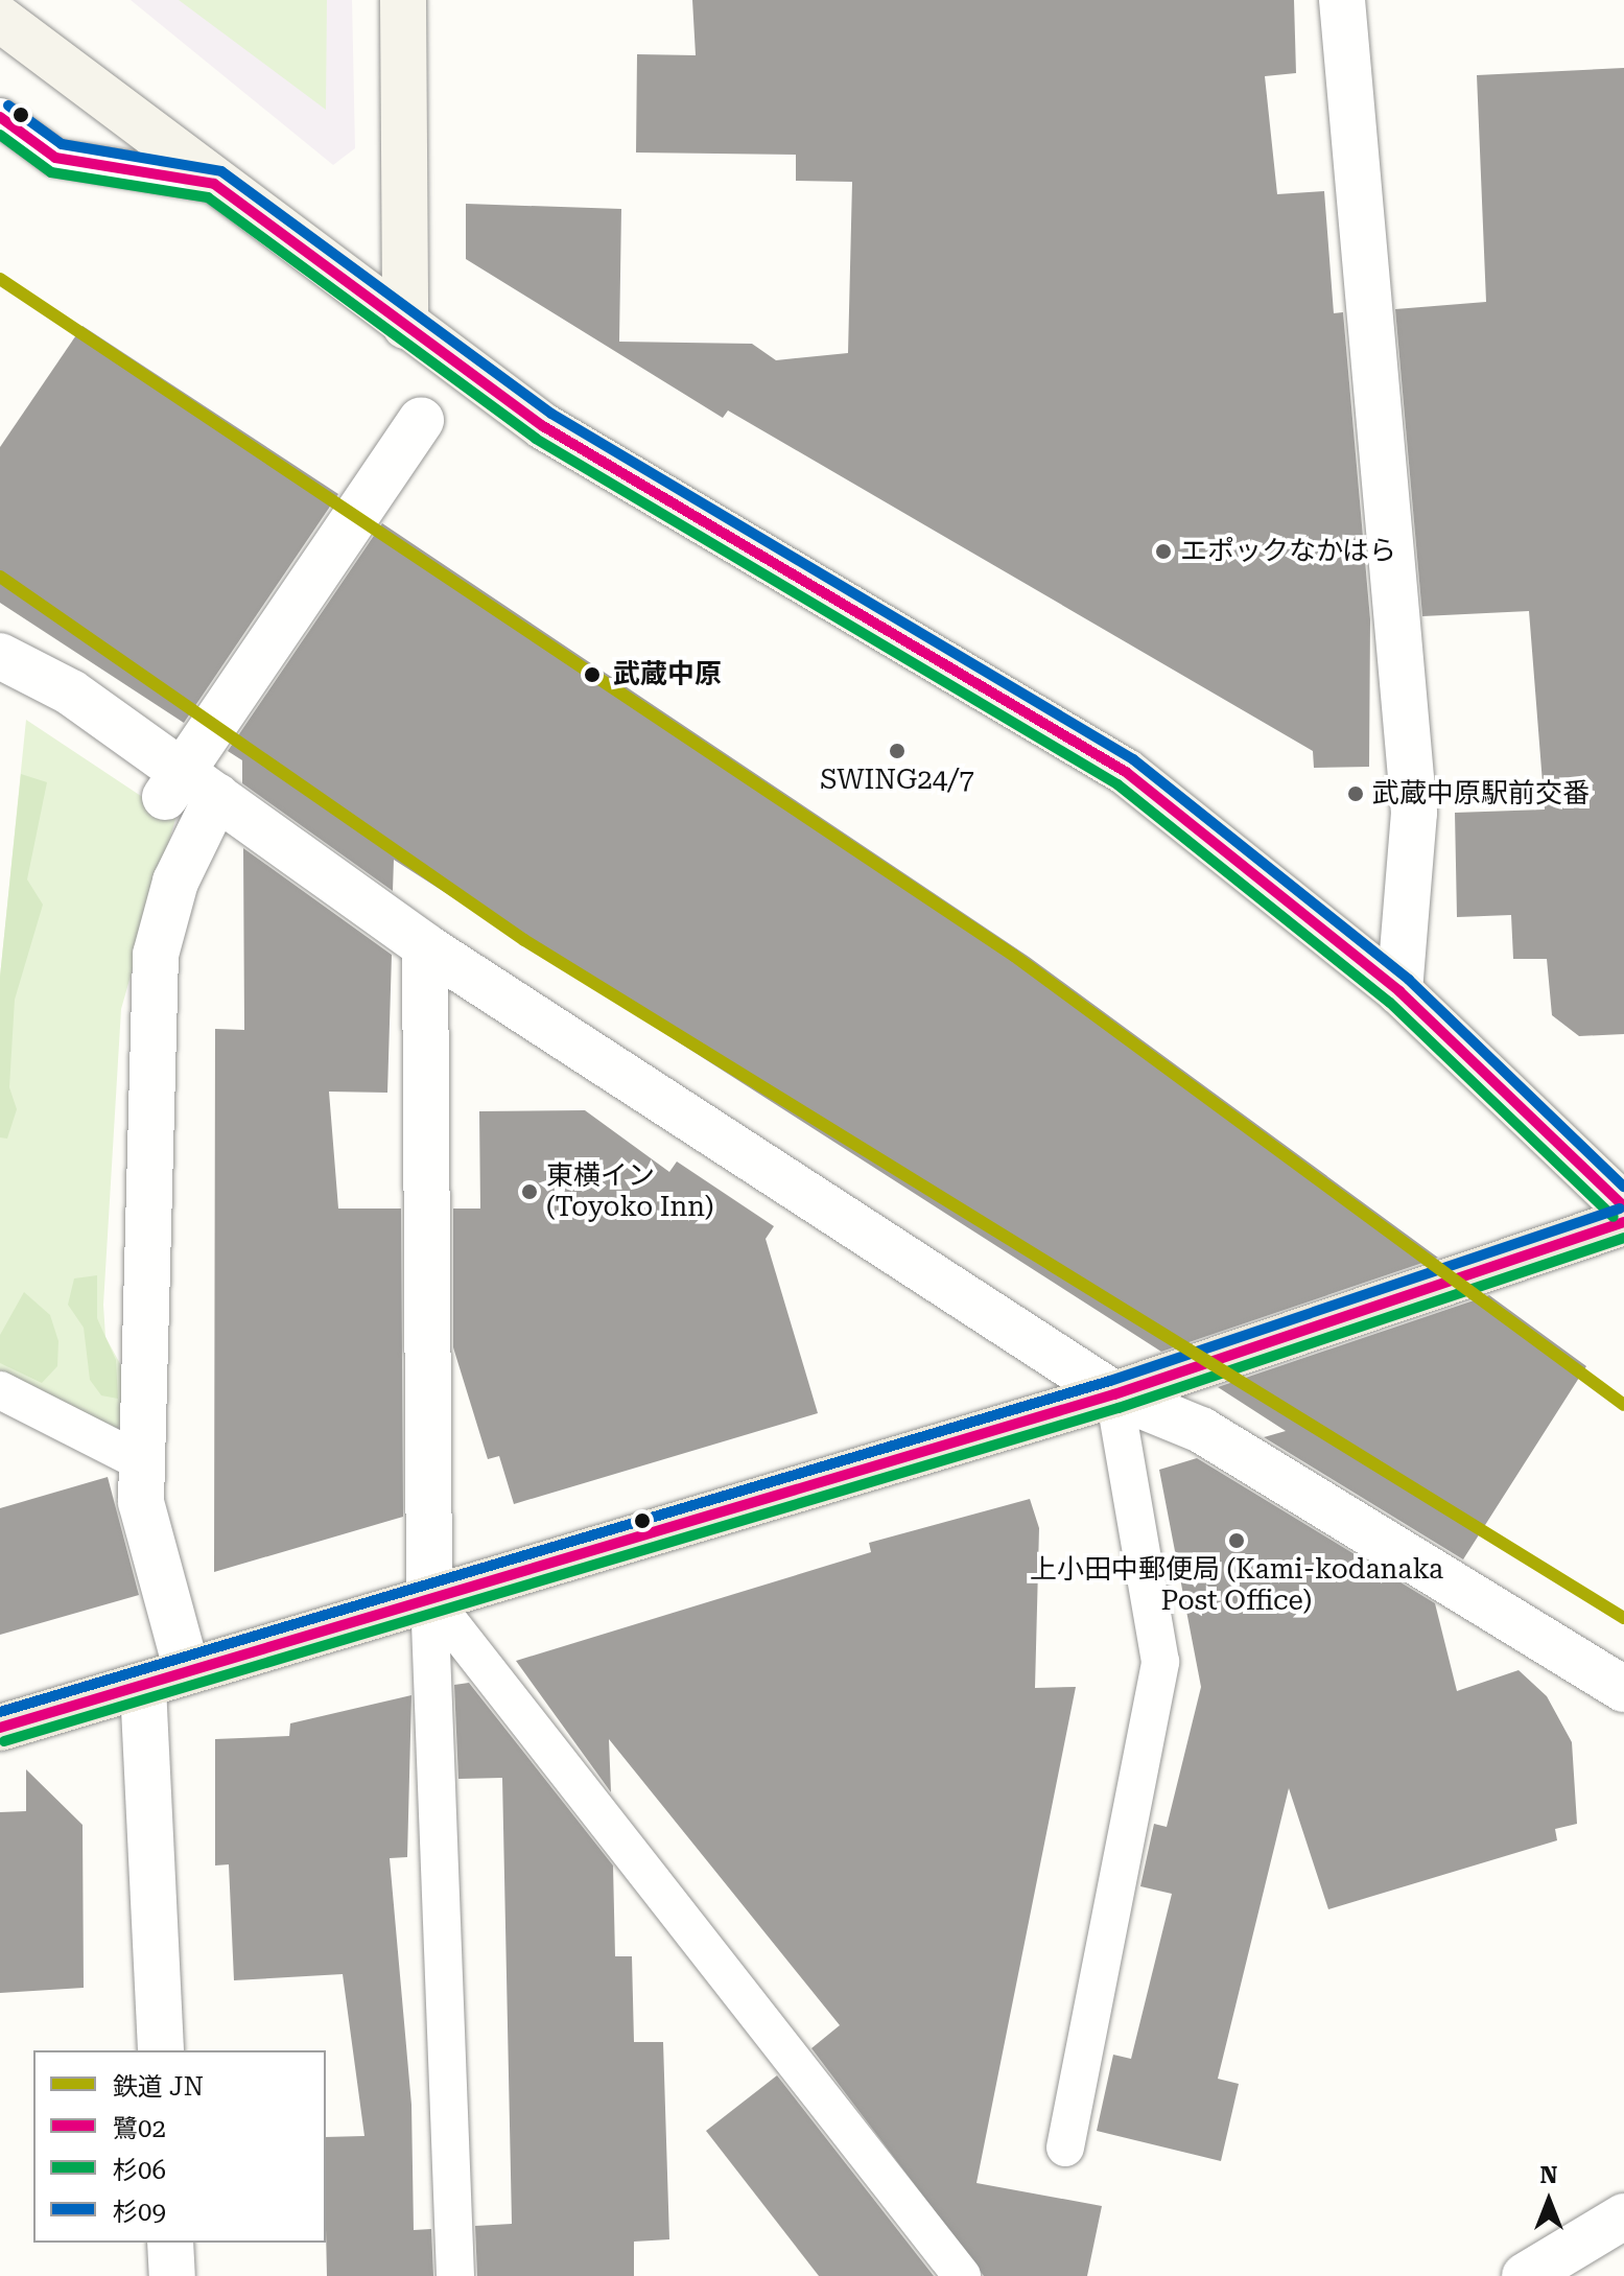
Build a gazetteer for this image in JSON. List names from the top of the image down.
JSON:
{
  "places": [
    "エポックなかはら",
    "武蔵中原",
    "SWING24/7",
    "武蔵中原駅前交番",
    "東横イン (Toyoko Inn)",
    "上小田中郵便局 (Kami-kodanaka Post Office)"
  ],
  "lines": [
    "transit line 杉09",
    "transit line 鷺02",
    "transit line 杉06",
    "rail line JN"
  ],
  "legend": [
    "鉄道 JN",
    "鷺02",
    "杉06",
    "杉09"
  ],
  "north": "top"
}
